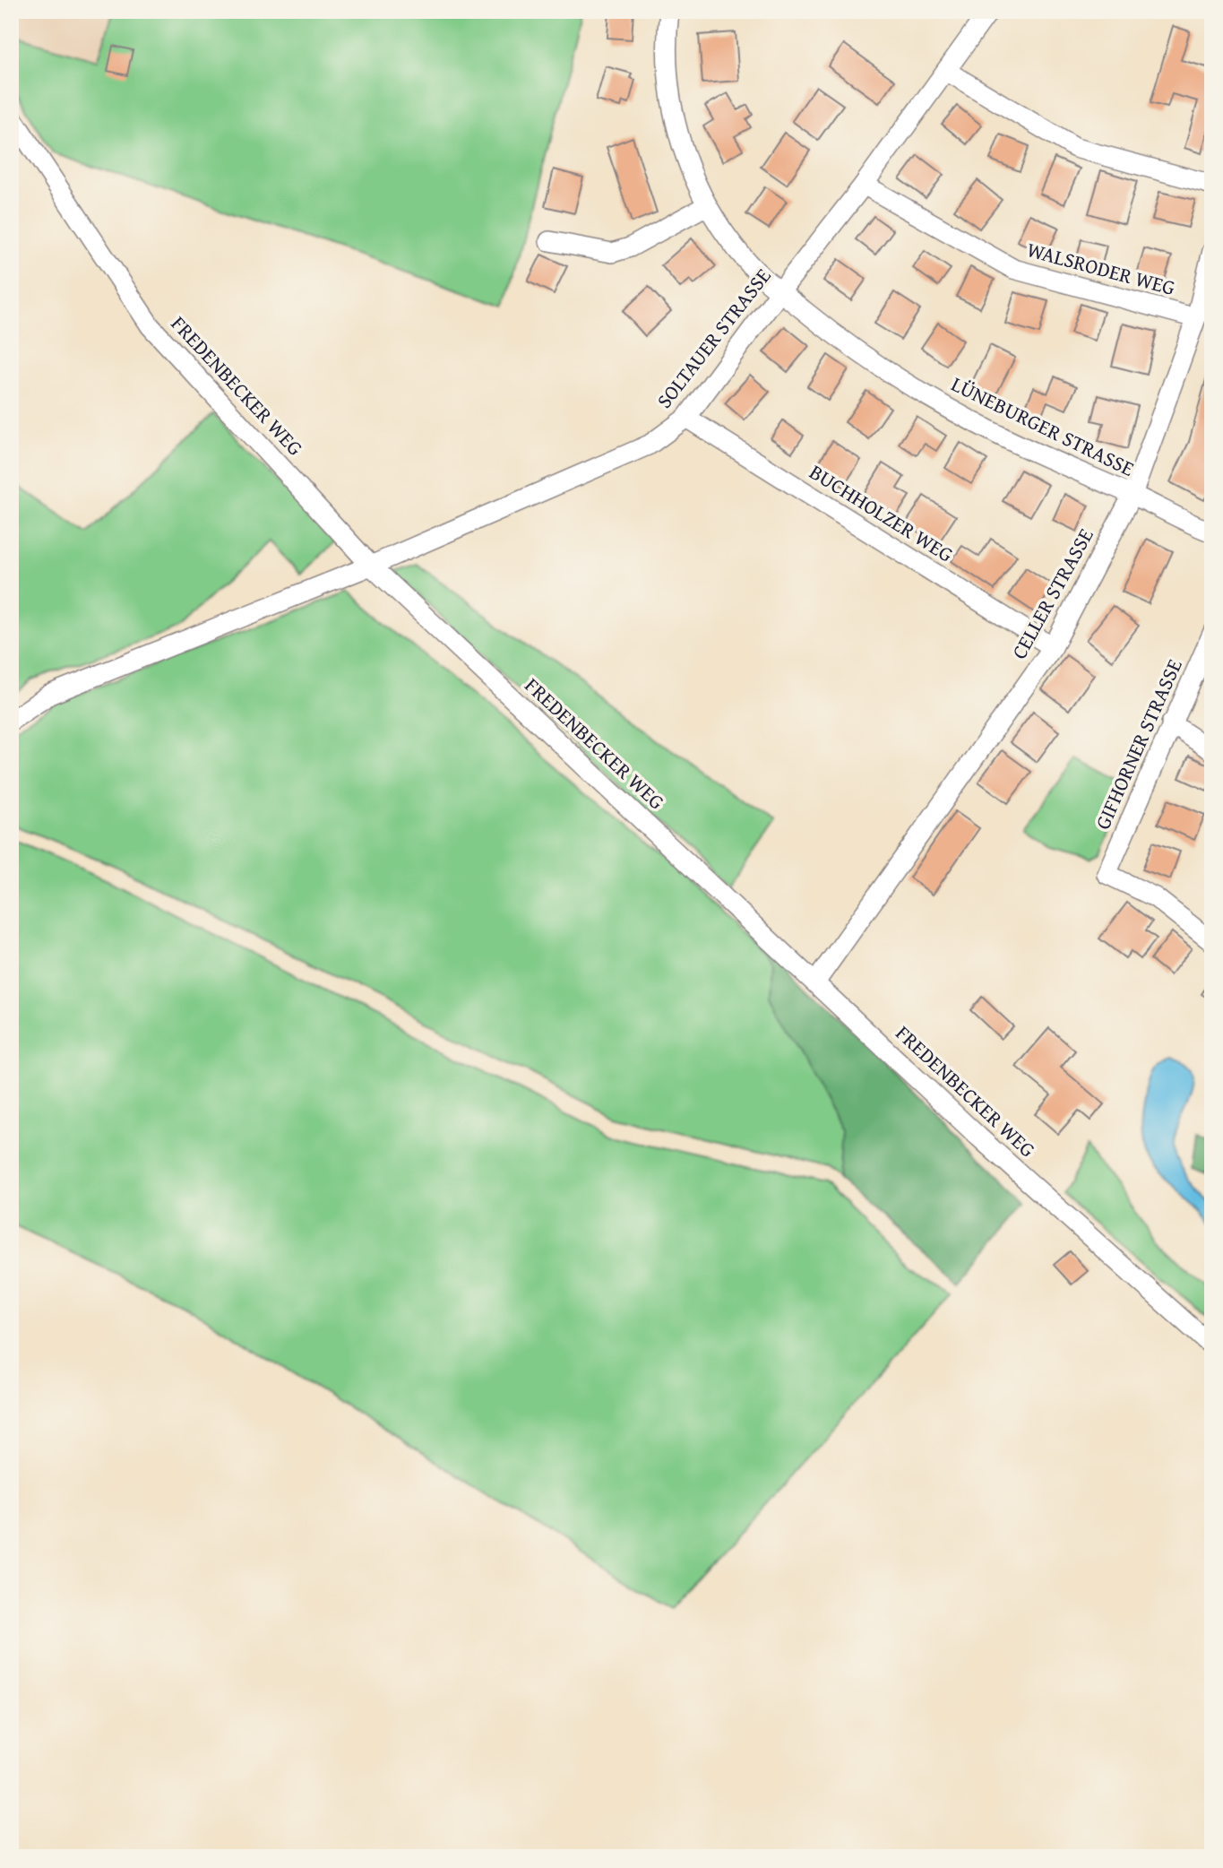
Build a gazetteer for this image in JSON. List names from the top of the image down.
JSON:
{
  "streets": {
    "street": [
      "WALSRODER WEG",
      "SOLTAUER STRASSE",
      "FREDENBECKER WEG",
      "LÜNEBURGER STRASSE",
      "BUCHHOLZER WEG",
      "CELLER STRASSE",
      "GIFHORNER STRASSE"
    ]
  },
  "crossings": [
    ["WALSRODER WEG", "SOLTAUER STRASSE"],
    ["WALSRODER WEG", "CELLER STRASSE"],
    ["SOLTAUER STRASSE", "FREDENBECKER WEG"],
    ["SOLTAUER STRASSE", "LÜNEBURGER STRASSE"],
    ["SOLTAUER STRASSE", "BUCHHOLZER WEG"],
    ["FREDENBECKER WEG", "CELLER STRASSE"],
    ["LÜNEBURGER STRASSE", "CELLER STRASSE"],
    ["BUCHHOLZER WEG", "CELLER STRASSE"]
  ]
}
